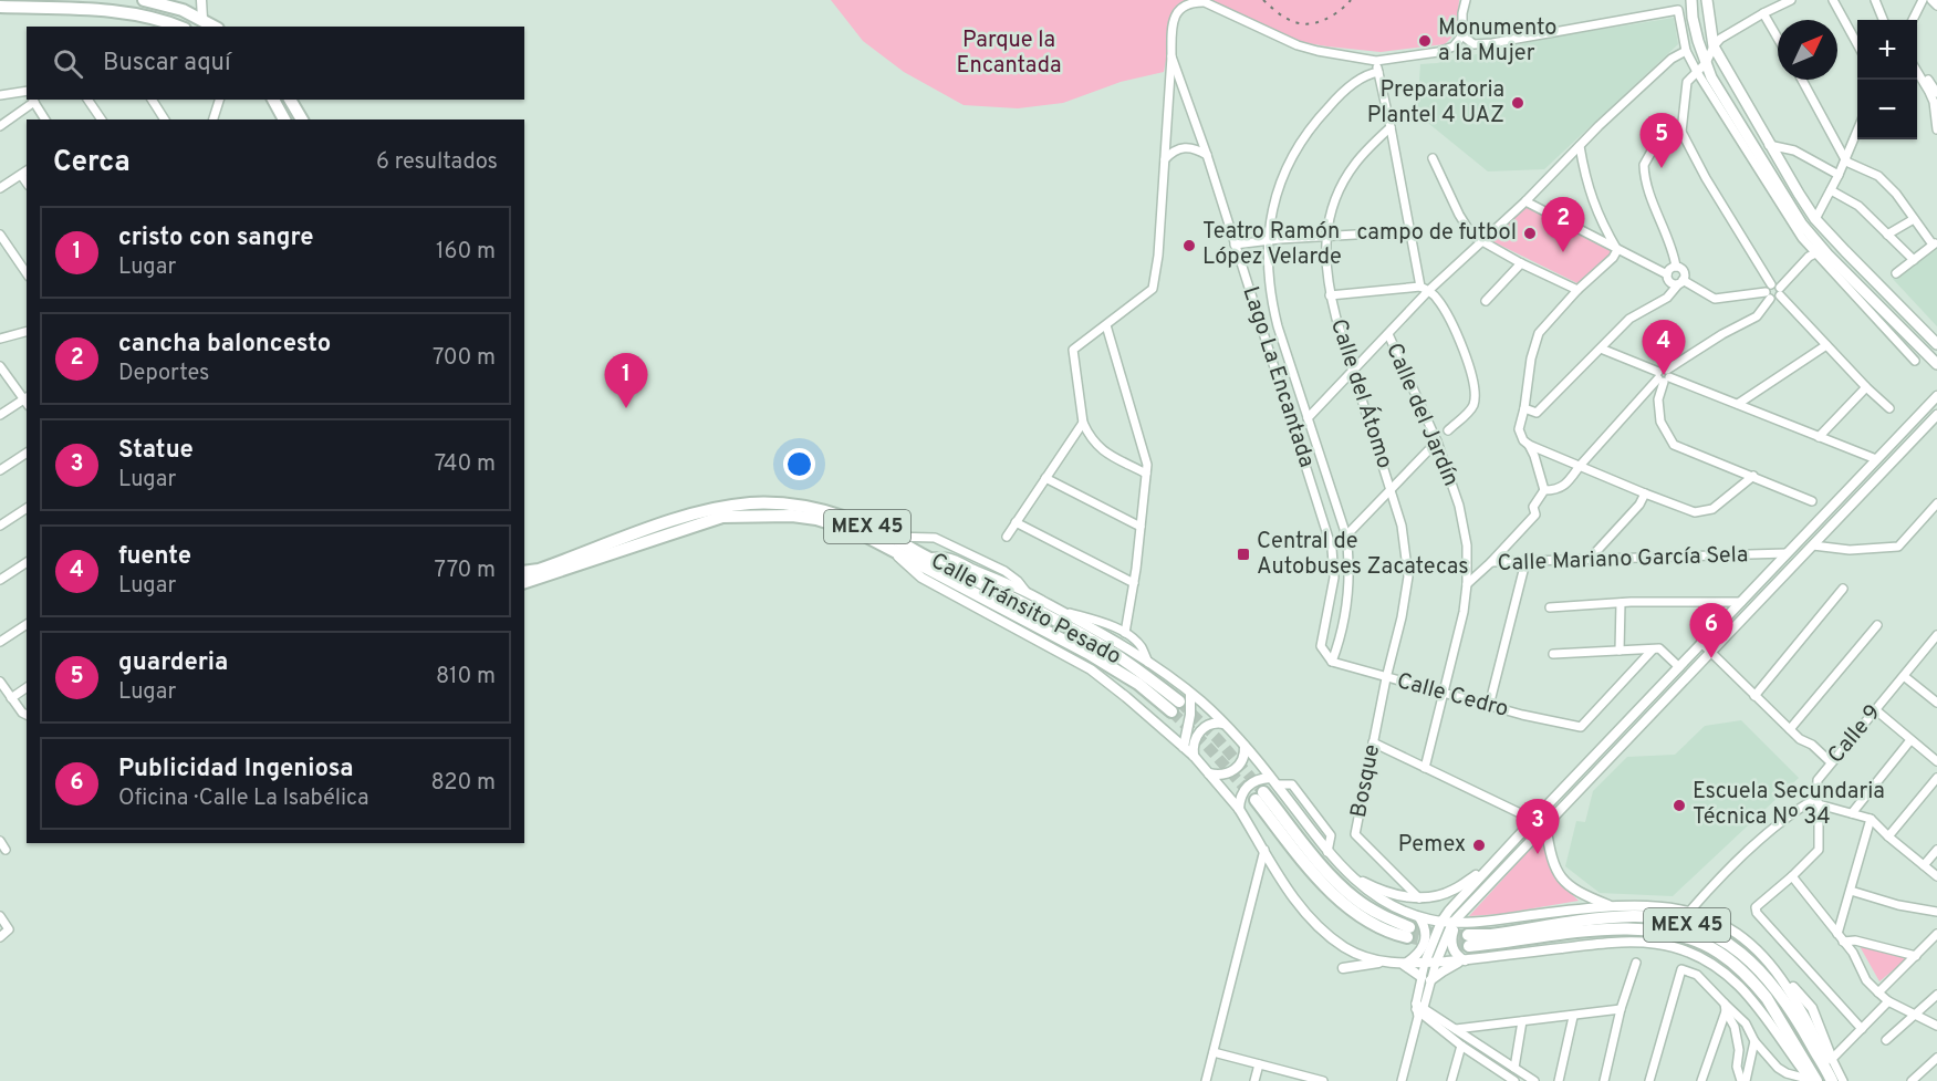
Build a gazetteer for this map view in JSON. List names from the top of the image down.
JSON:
{
  "streets": {
    "main road": ["MEX 45", "Calle Tránsito Pesado"],
    "street": [
      "Lago La Encantada",
      "Calle del Átomo",
      "Calle del Jardín",
      "Calle Mariano García Sela",
      "Calle Cedro",
      "Calle 9",
      "Bosque"
    ]
  },
  "crossings": [
    ["Lago La Encantada", "Calle Cedro"],
    ["Calle del Átomo", "Calle Cedro"],
    ["Calle del Átomo", "Bosque"],
    ["Calle del Jardín", "Calle Mariano García Sela"],
    ["Calle del Jardín", "Calle Cedro"],
    ["Calle Cedro", "Bosque"]
  ],
  "parks": ["Parque la Encantada"],
  "places": {
    "other": [
      "Monumento a la Mujer",
      "Preparatoria Plantel 4 UAZ",
      "campo de futbol",
      "Teatro Ramón López Velarde",
      "Escuela Secundaria Técnica Nº 34",
      "Pemex"
    ],
    "transit": ["Central de Autobuses Zacatecas"]
  },
  "north": "top right",
  "page": {
    "map_buttons": ["+", "−"],
    "search": "Buscar aquí",
    "pins": [
      "5",
      "2",
      "4",
      "1",
      "6",
      "3"
    ],
    "heading": ["Cerca", "6 resultados"],
    "list": [
      {
        "mark": "1",
        "name": "cristo con sangre",
        "note": "Lugar",
        "value": "160 m"
      },
      {
        "mark": "2",
        "name": "cancha baloncesto",
        "note": "Deportes",
        "value": "700 m"
      },
      {
        "mark": "3",
        "name": "Statue",
        "note": "Lugar",
        "value": "740 m"
      },
      {
        "mark": "4",
        "name": "fuente",
        "note": "Lugar",
        "value": "770 m"
      },
      {
        "mark": "5",
        "name": "guarderia",
        "note": "Lugar",
        "value": "810 m"
      },
      {
        "mark": "6",
        "name": "Publicidad Ingeniosa",
        "note": "Oficina · Calle La Isabélica",
        "value": "820 m"
      }
    ]
  }
}
